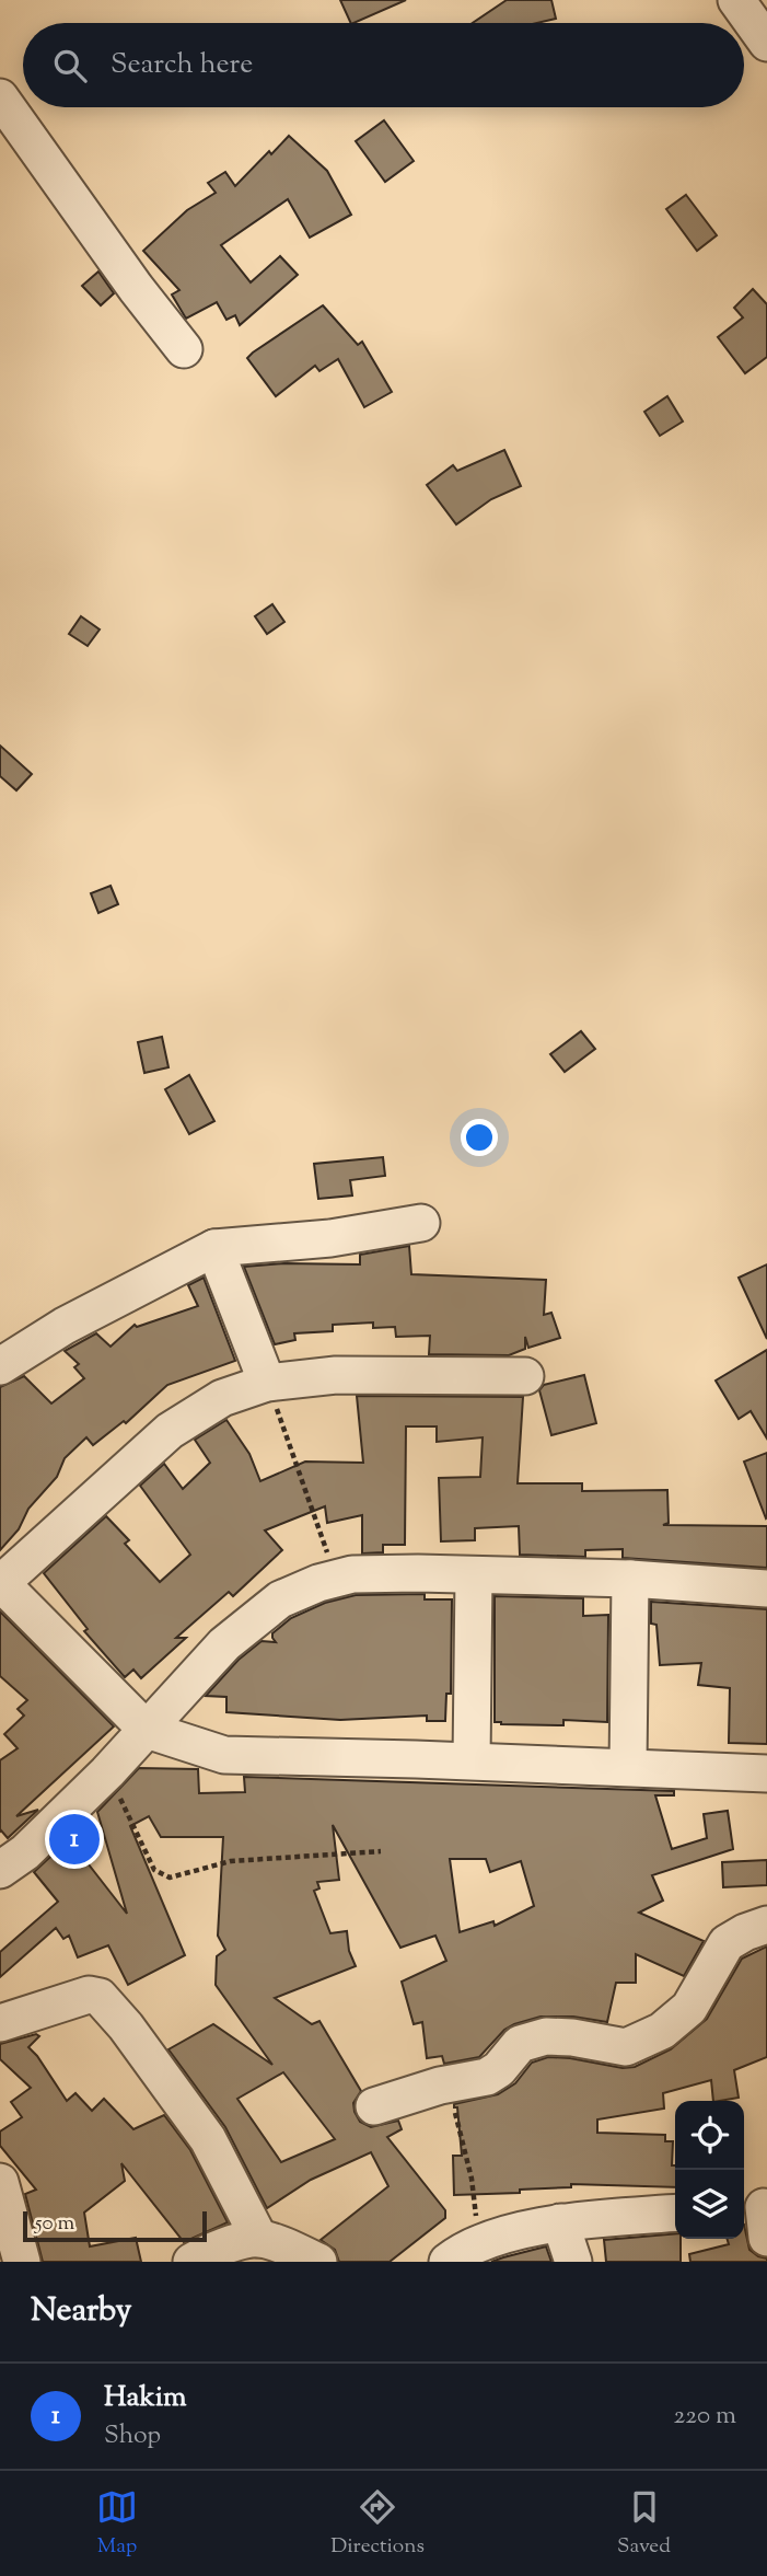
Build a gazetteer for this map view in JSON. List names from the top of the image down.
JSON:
{
  "scale_bar": "50 m",
  "page": {
    "search": "Search here",
    "pins": "1",
    "scale": "50 m",
    "heading": "Nearby",
    "list": [
      {
        "mark": "1",
        "name": "Hakim",
        "note": "Shop",
        "value": "220 m"
      }
    ],
    "nav": ["Map", "Directions", "Saved"]
  }
}
